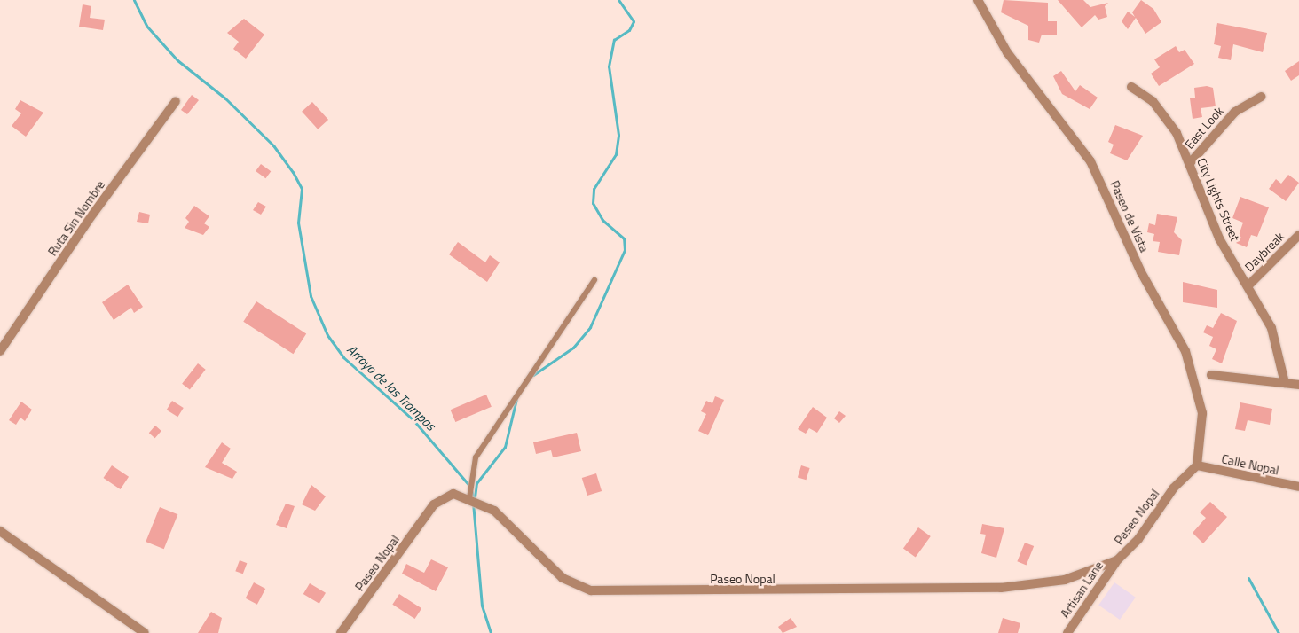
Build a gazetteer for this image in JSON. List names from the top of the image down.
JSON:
{
  "streets": {
    "street": [
      "East Look",
      "City Lights Street",
      "Paseo de Vista",
      "Ruta Sin Nombre",
      "Daybreak",
      "Calle Nopal",
      "Paseo Nopal",
      "Artisan Lane"
    ]
  },
  "crossings": [
    ["East Look", "City Lights Street"],
    ["City Lights Street", "Daybreak"],
    ["Paseo de Vista", "Calle Nopal"],
    ["Paseo de Vista", "Paseo Nopal"],
    ["Calle Nopal", "Paseo Nopal"],
    ["Paseo Nopal", "Artisan Lane"]
  ],
  "water": ["Arroyo de las Trampas"]
}
